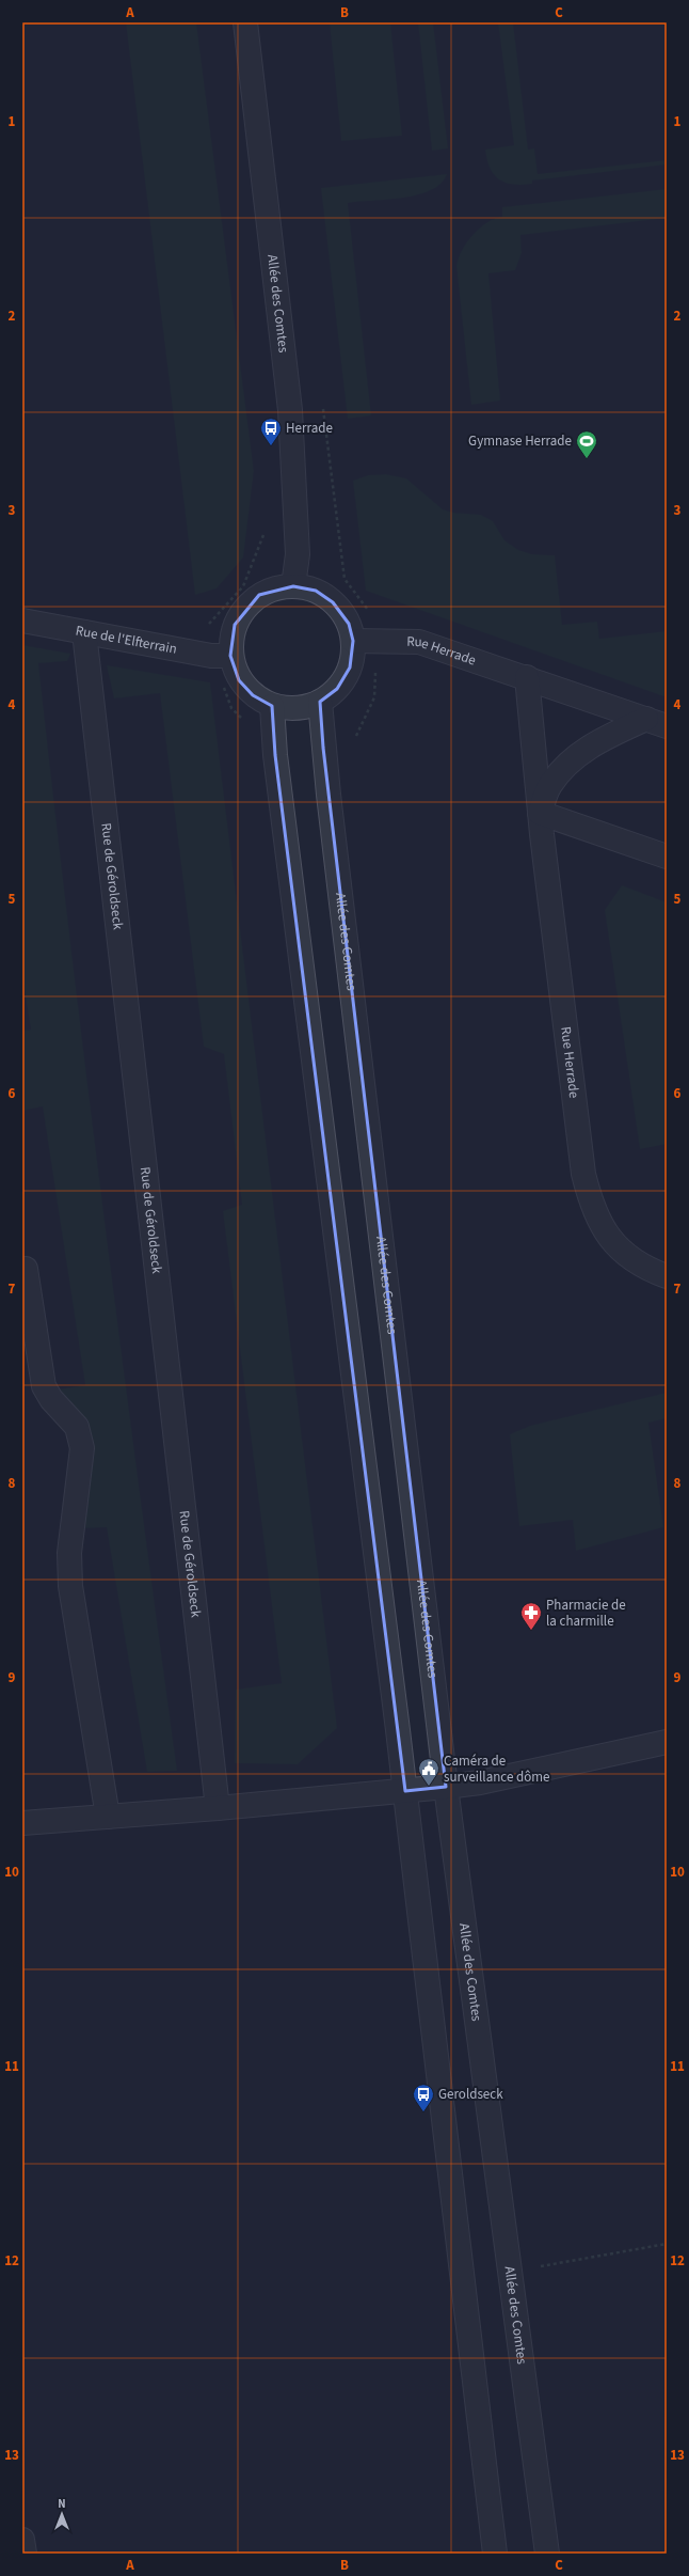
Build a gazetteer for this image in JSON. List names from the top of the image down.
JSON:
{
  "streets": {
    "street": [
      "Allée des Comtes",
      "Rue de l'Elfterrain",
      "Rue Herrade",
      "Rue de Géroldseck"
    ]
  },
  "crossings": [
    ["Allée des Comtes", "Rue de l'Elfterrain"],
    ["Allée des Comtes", "Rue Herrade"],
    ["Rue de l'Elfterrain", "Rue Herrade"],
    ["Rue de l'Elfterrain", "Rue de Géroldseck"]
  ],
  "places": {
    "bus stop": ["Herrade", "Geroldseck"],
    "sports": ["Gymnase Herrade"],
    "pharmacy": ["Pharmacie de la charmille"],
    "public building": ["Caméra de surveillance dôme"]
  },
  "north": "top",
  "grid": {
    "columns": ["A", "B", "C"],
    "rows": [
      "1",
      "2",
      "3",
      "4",
      "5",
      "6",
      "7",
      "8",
      "9",
      "10",
      "11",
      "12",
      "13"
    ]
  }
}
